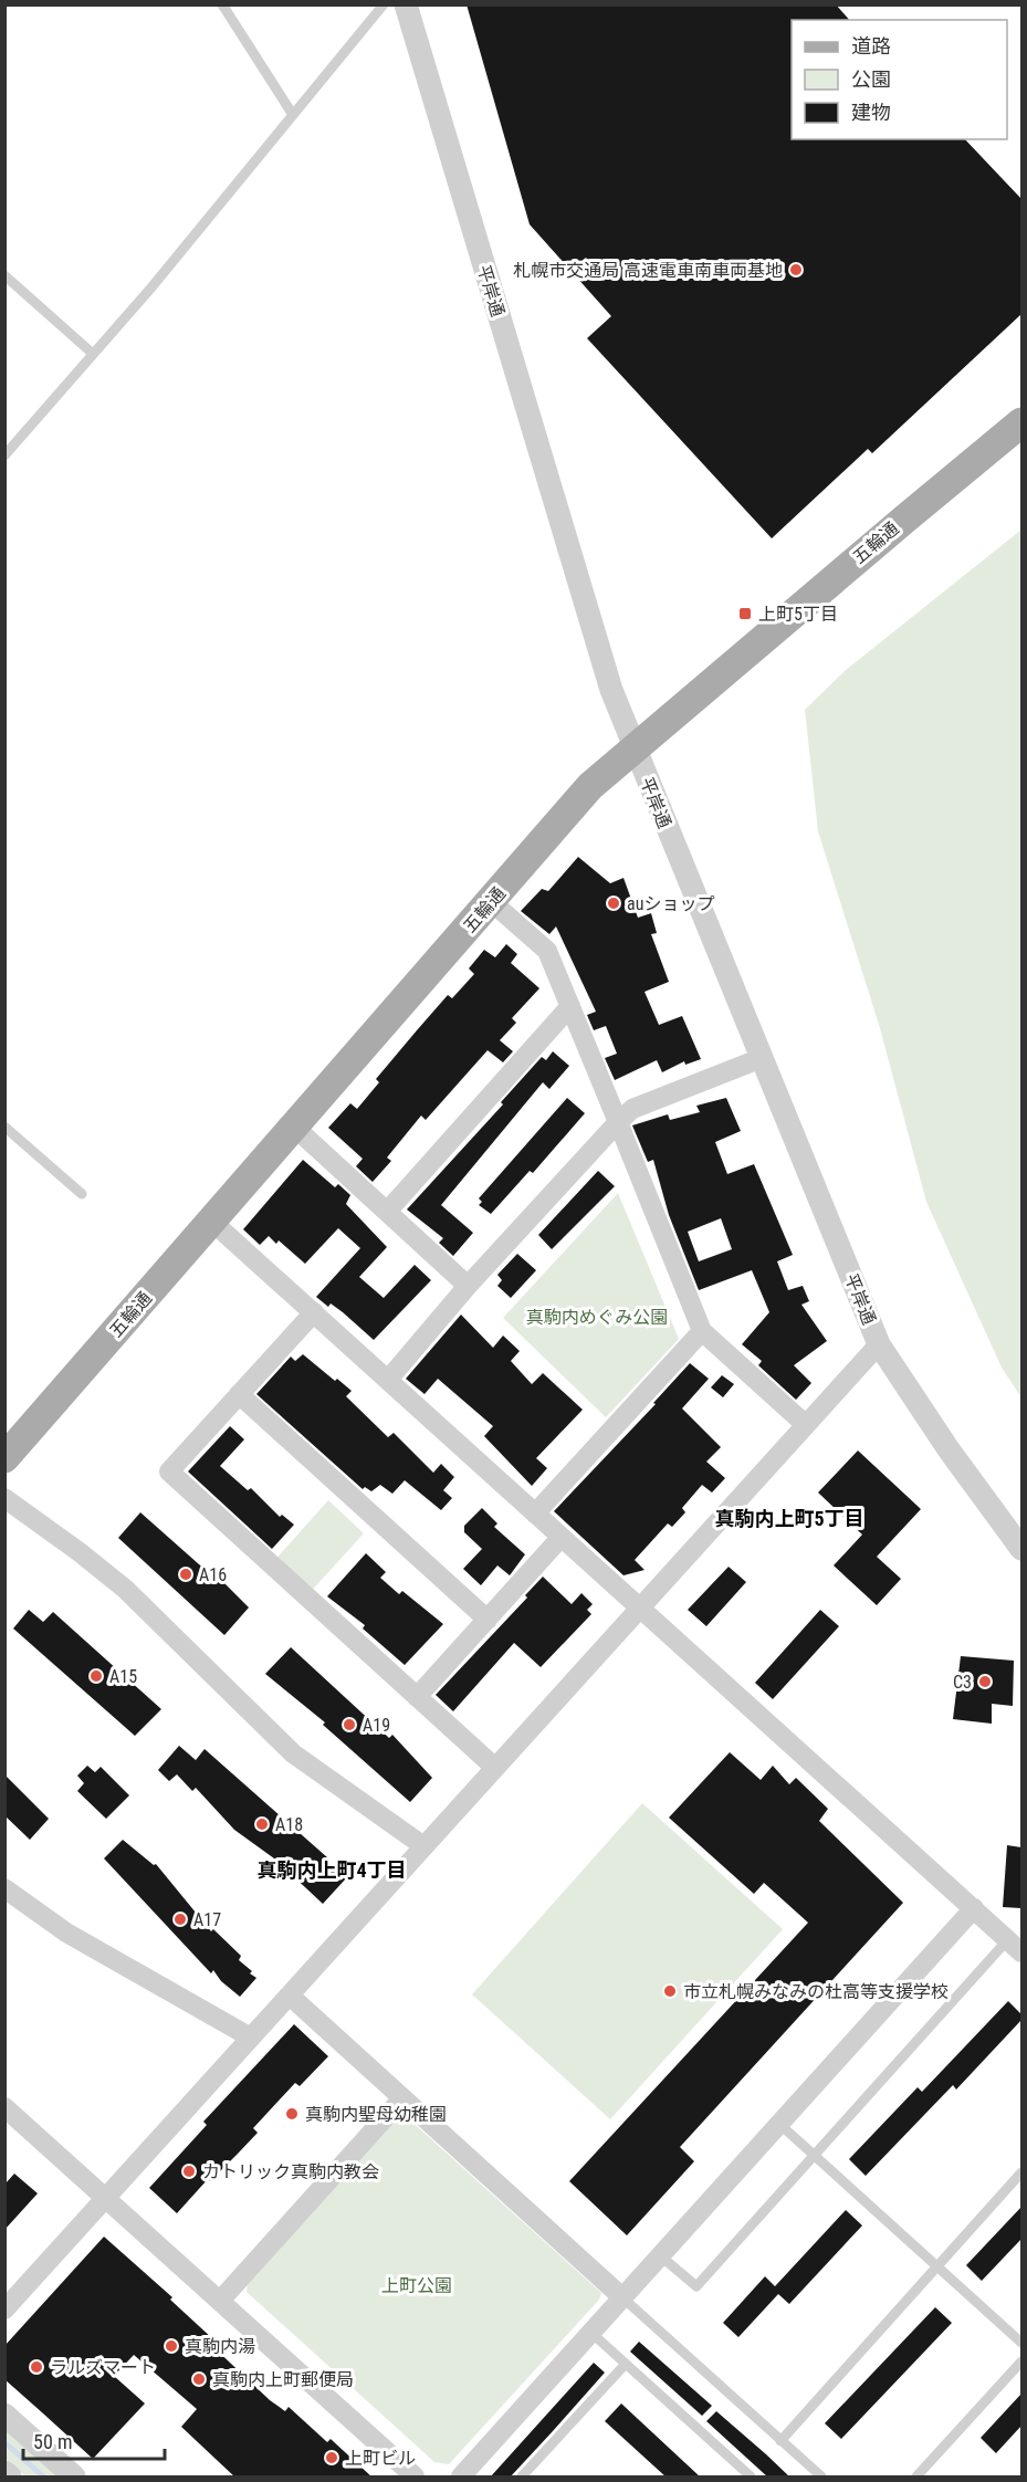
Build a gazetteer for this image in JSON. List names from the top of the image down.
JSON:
{
  "streets": {
    "main road": ["五輪通"],
    "street": ["平岸通"]
  },
  "crossings": [
    ["平岸通", "五輪通"]
  ],
  "districts": ["真駒内上町5丁目", "真駒内上町4丁目"],
  "parks": ["真駒内めぐみ公園", "上町公園"],
  "places": {
    "other": [
      "札幌市交通局 高速電車南車両基地",
      "auショップ",
      "A16",
      "A15",
      "C3",
      "A19",
      "A18",
      "A17",
      "市立札幌みなみの杜高等支援学校",
      "真駒内聖母幼稚園",
      "カトリック真駒内教会",
      "真駒内湯",
      "ラルズマート",
      "真駒内上町郵便局",
      "上町ビル"
    ],
    "transit": ["上町5丁目"]
  },
  "legend": ["道路", "公園", "建物"],
  "scale_bar": "50 m"
}
